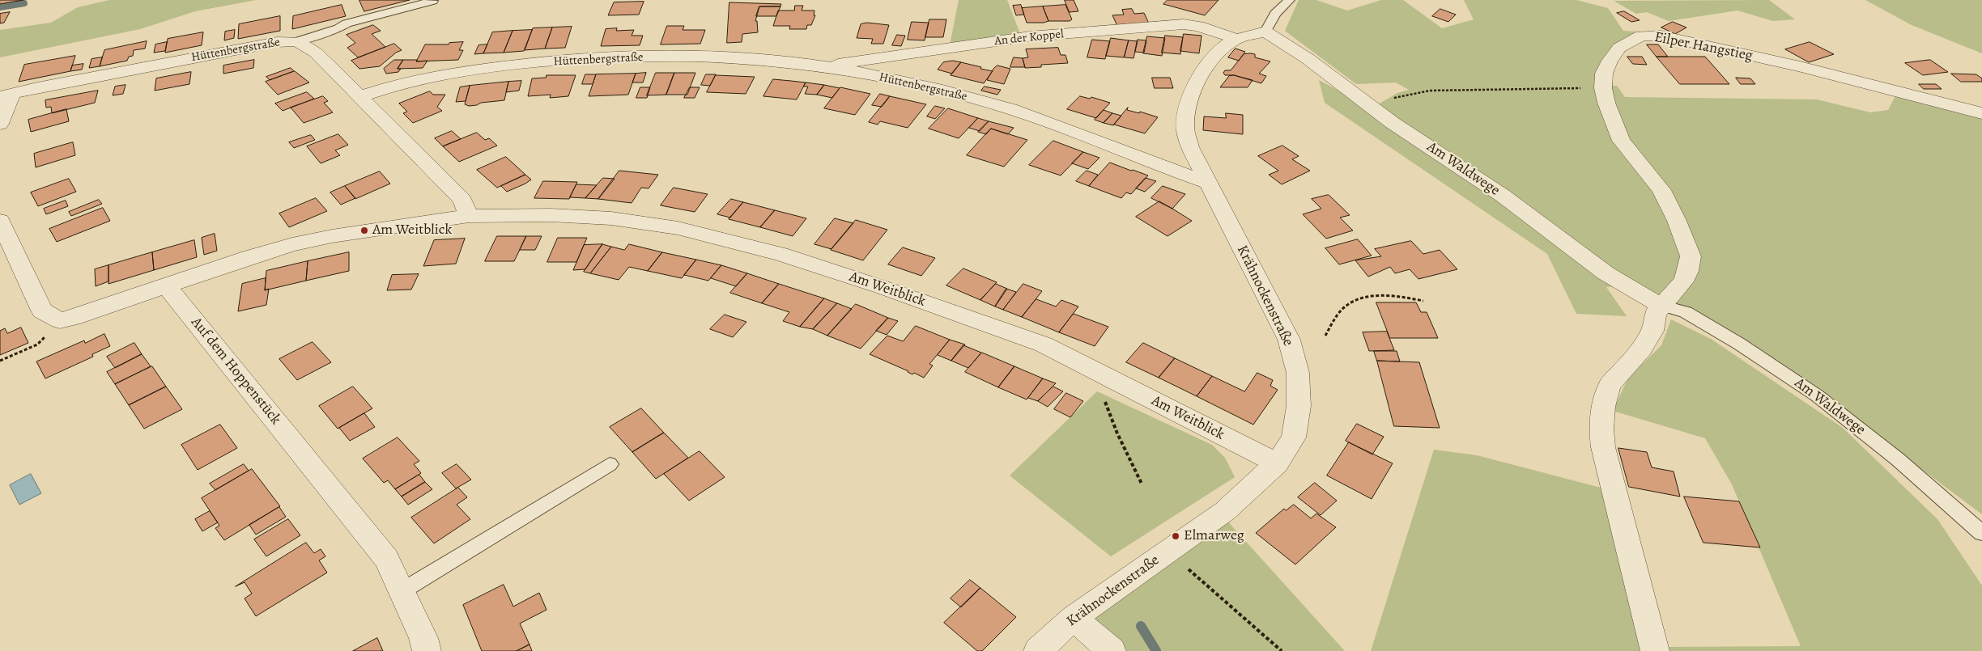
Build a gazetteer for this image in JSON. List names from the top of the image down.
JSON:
{
  "streets": {
    "street": [
      "An der Koppel",
      "Eilper Hangstieg",
      "Hüttenbergstraße",
      "Am Waldwege",
      "Am Weitblick",
      "Krähnockenstraße",
      "Auf dem Hoppenstück"
    ]
  },
  "crossings": [
    ["An der Koppel", "Hüttenbergstraße"],
    ["An der Koppel", "Krähnockenstraße"],
    ["Eilper Hangstieg", "Am Waldwege"],
    ["Hüttenbergstraße", "Krähnockenstraße"],
    ["Am Waldwege", "Krähnockenstraße"],
    ["Am Weitblick", "Krähnockenstraße"],
    ["Am Weitblick", "Auf dem Hoppenstück"]
  ],
  "places": ["Am Weitblick", "Elmarweg"]
}
